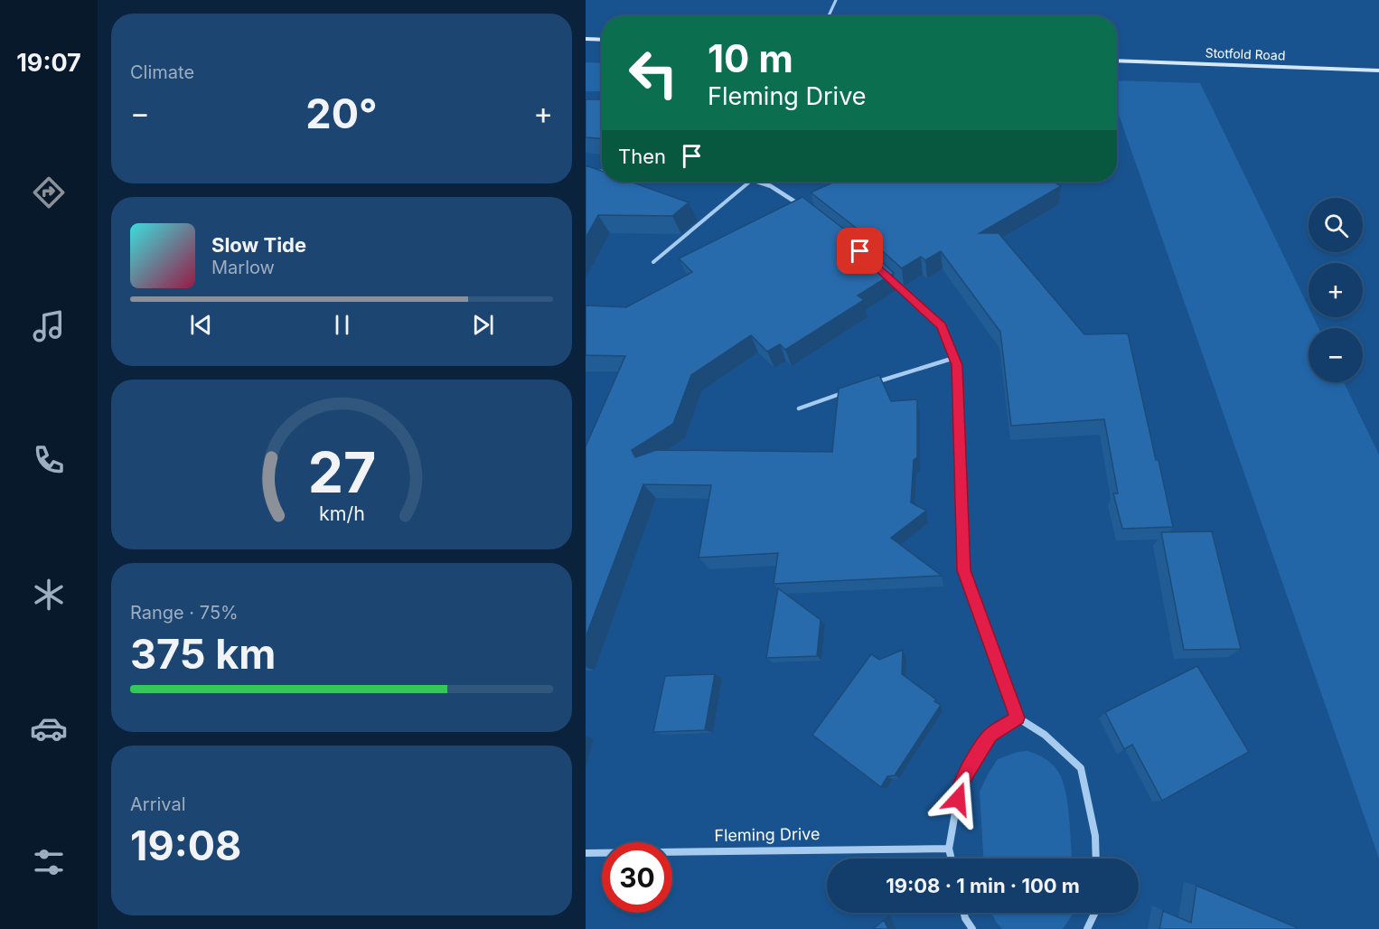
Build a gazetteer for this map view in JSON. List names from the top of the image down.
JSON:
{
  "streets": {
    "street": ["Stotfold Road", "Fleming Drive"]
  },
  "page": {
    "tabs": "19:07",
    "tile": [
      "Climate",
      ["Range · 75%", "375 km"],
      ["Arrival", "19:08"]
    ],
    "turn": ["10 m", "Fleming Drive"],
    "heat": ["−", "20°", "+"],
    "then": "Then",
    "map_buttons": ["+", "−"],
    "song": ["Slow Tide", "Marlow"],
    "limit": "30",
    "trip": "19:08 · 1 min · 100 m",
    "gauge": ["27", "km/h"]
  }
}
